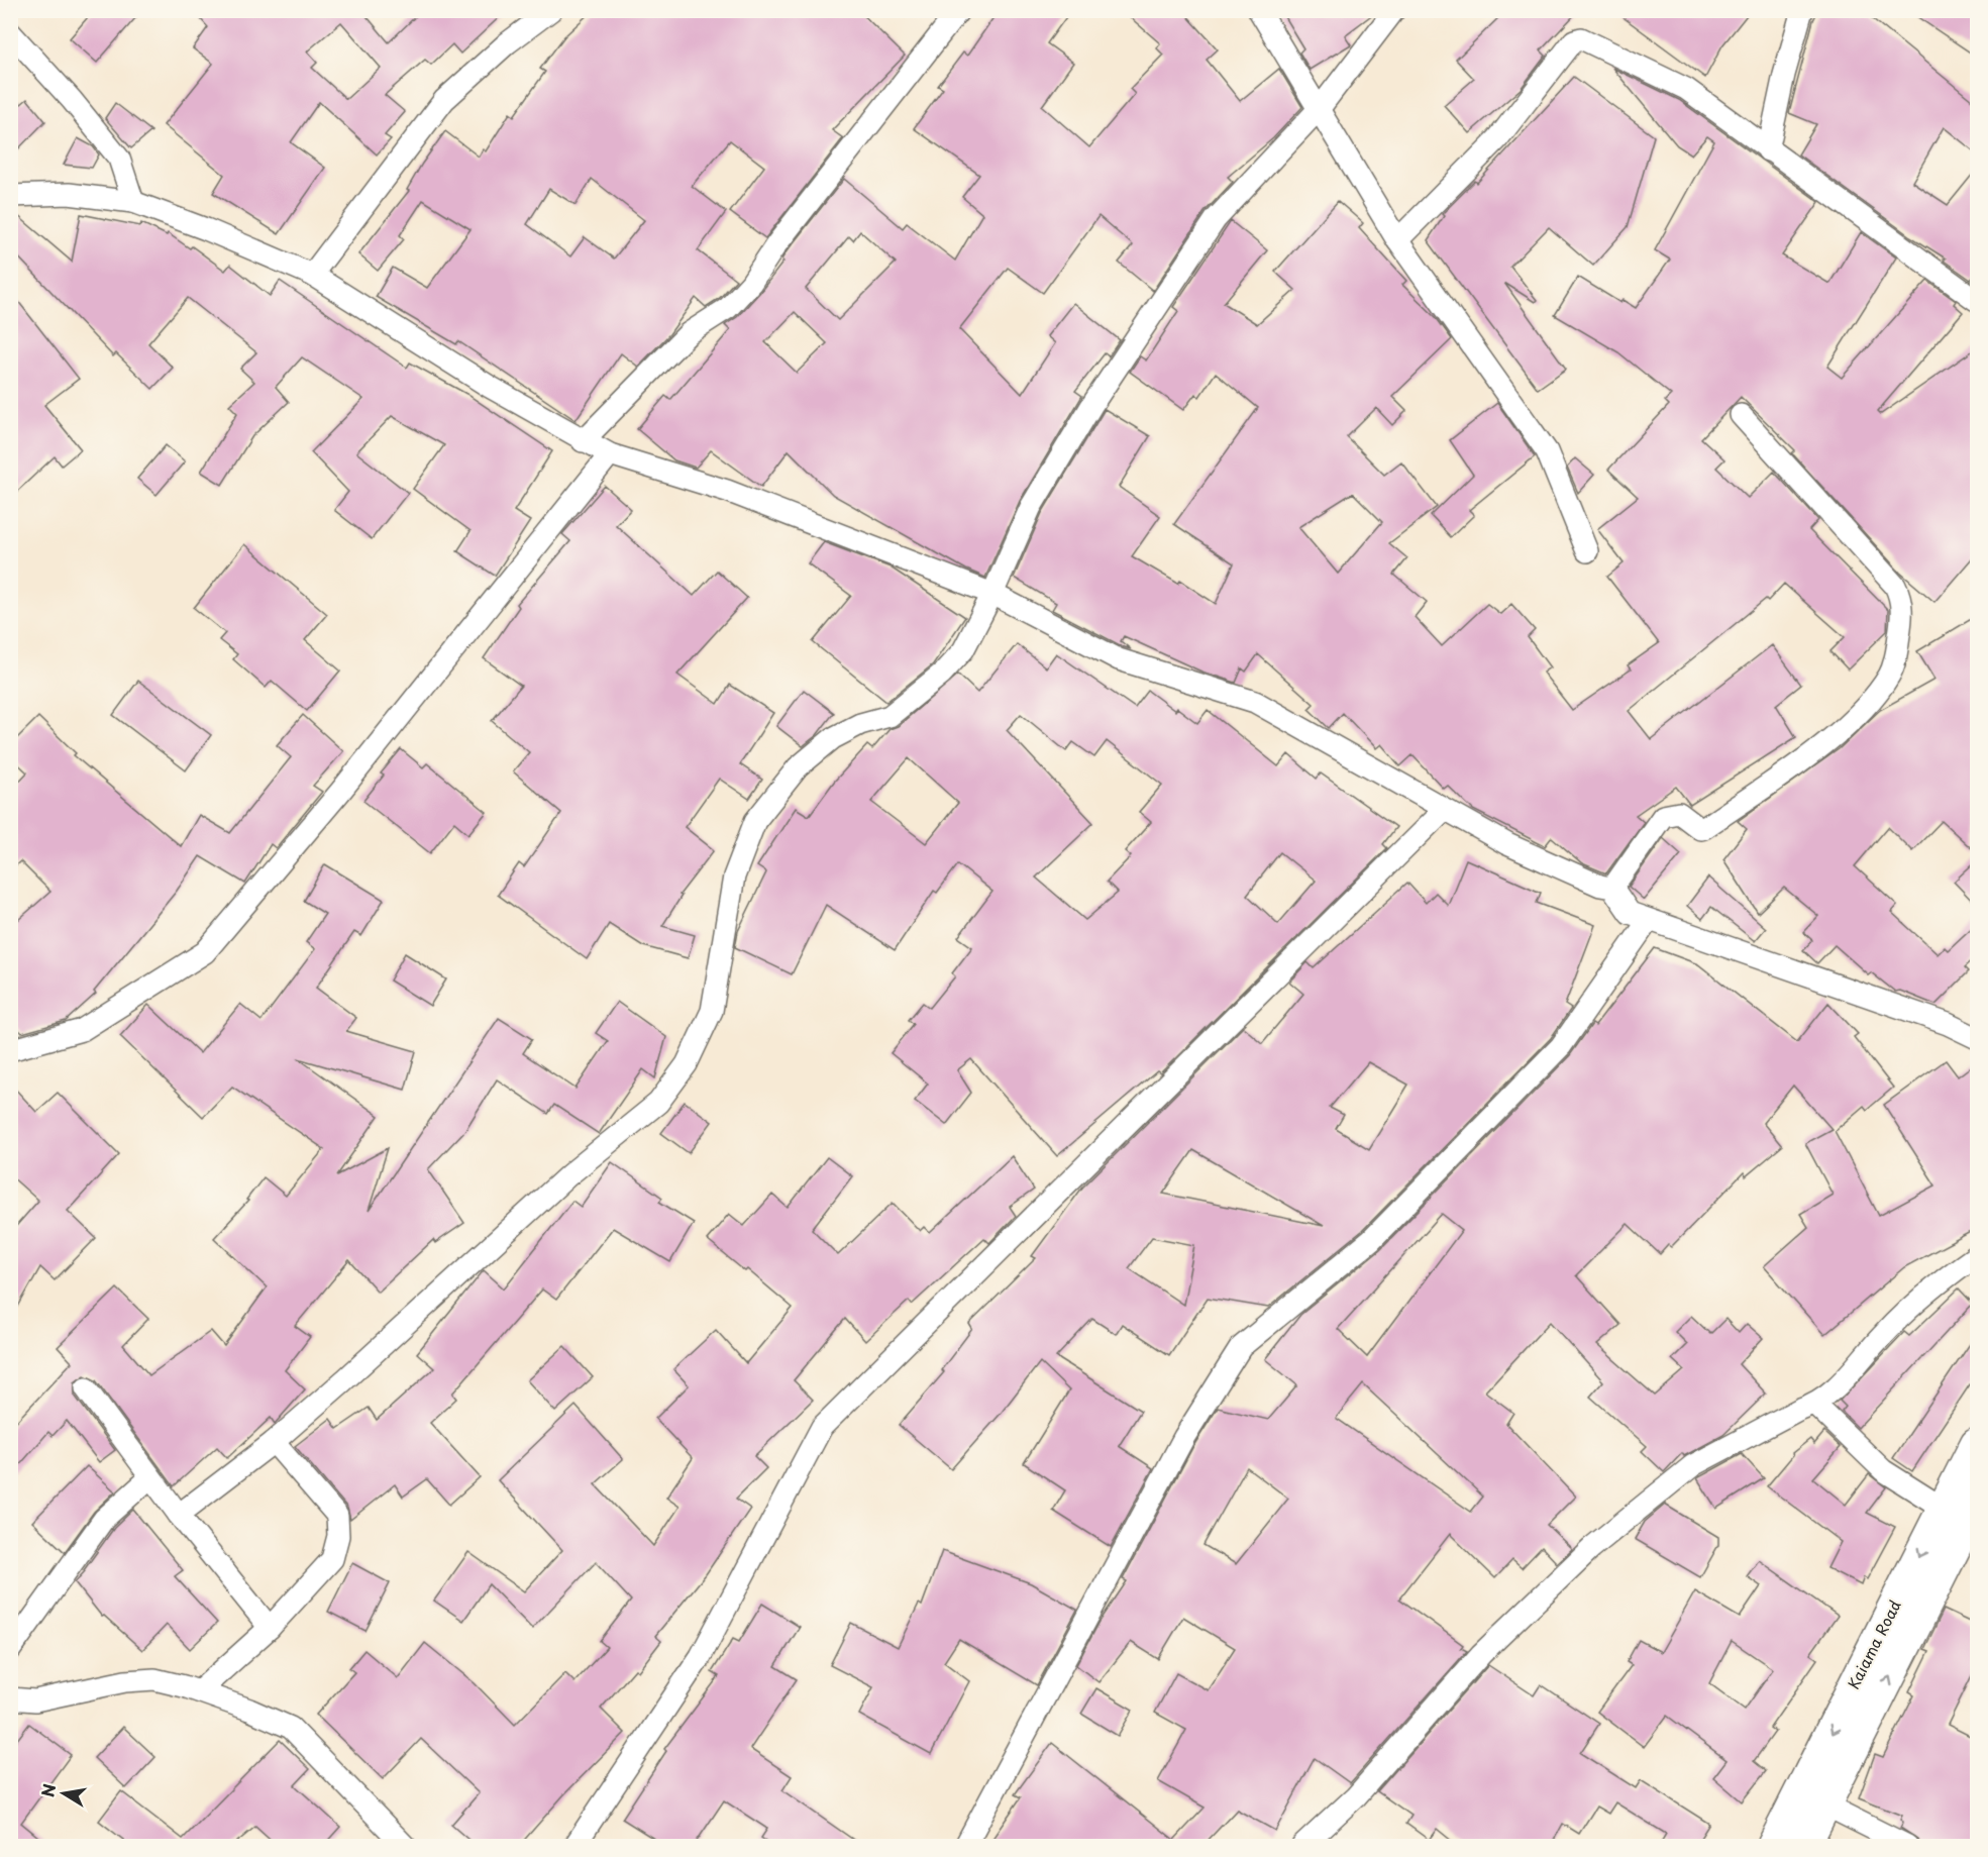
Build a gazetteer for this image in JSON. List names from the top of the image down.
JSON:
{
  "streets": {
    "highway": ["Kaiama Road"]
  },
  "north": "left"
}
